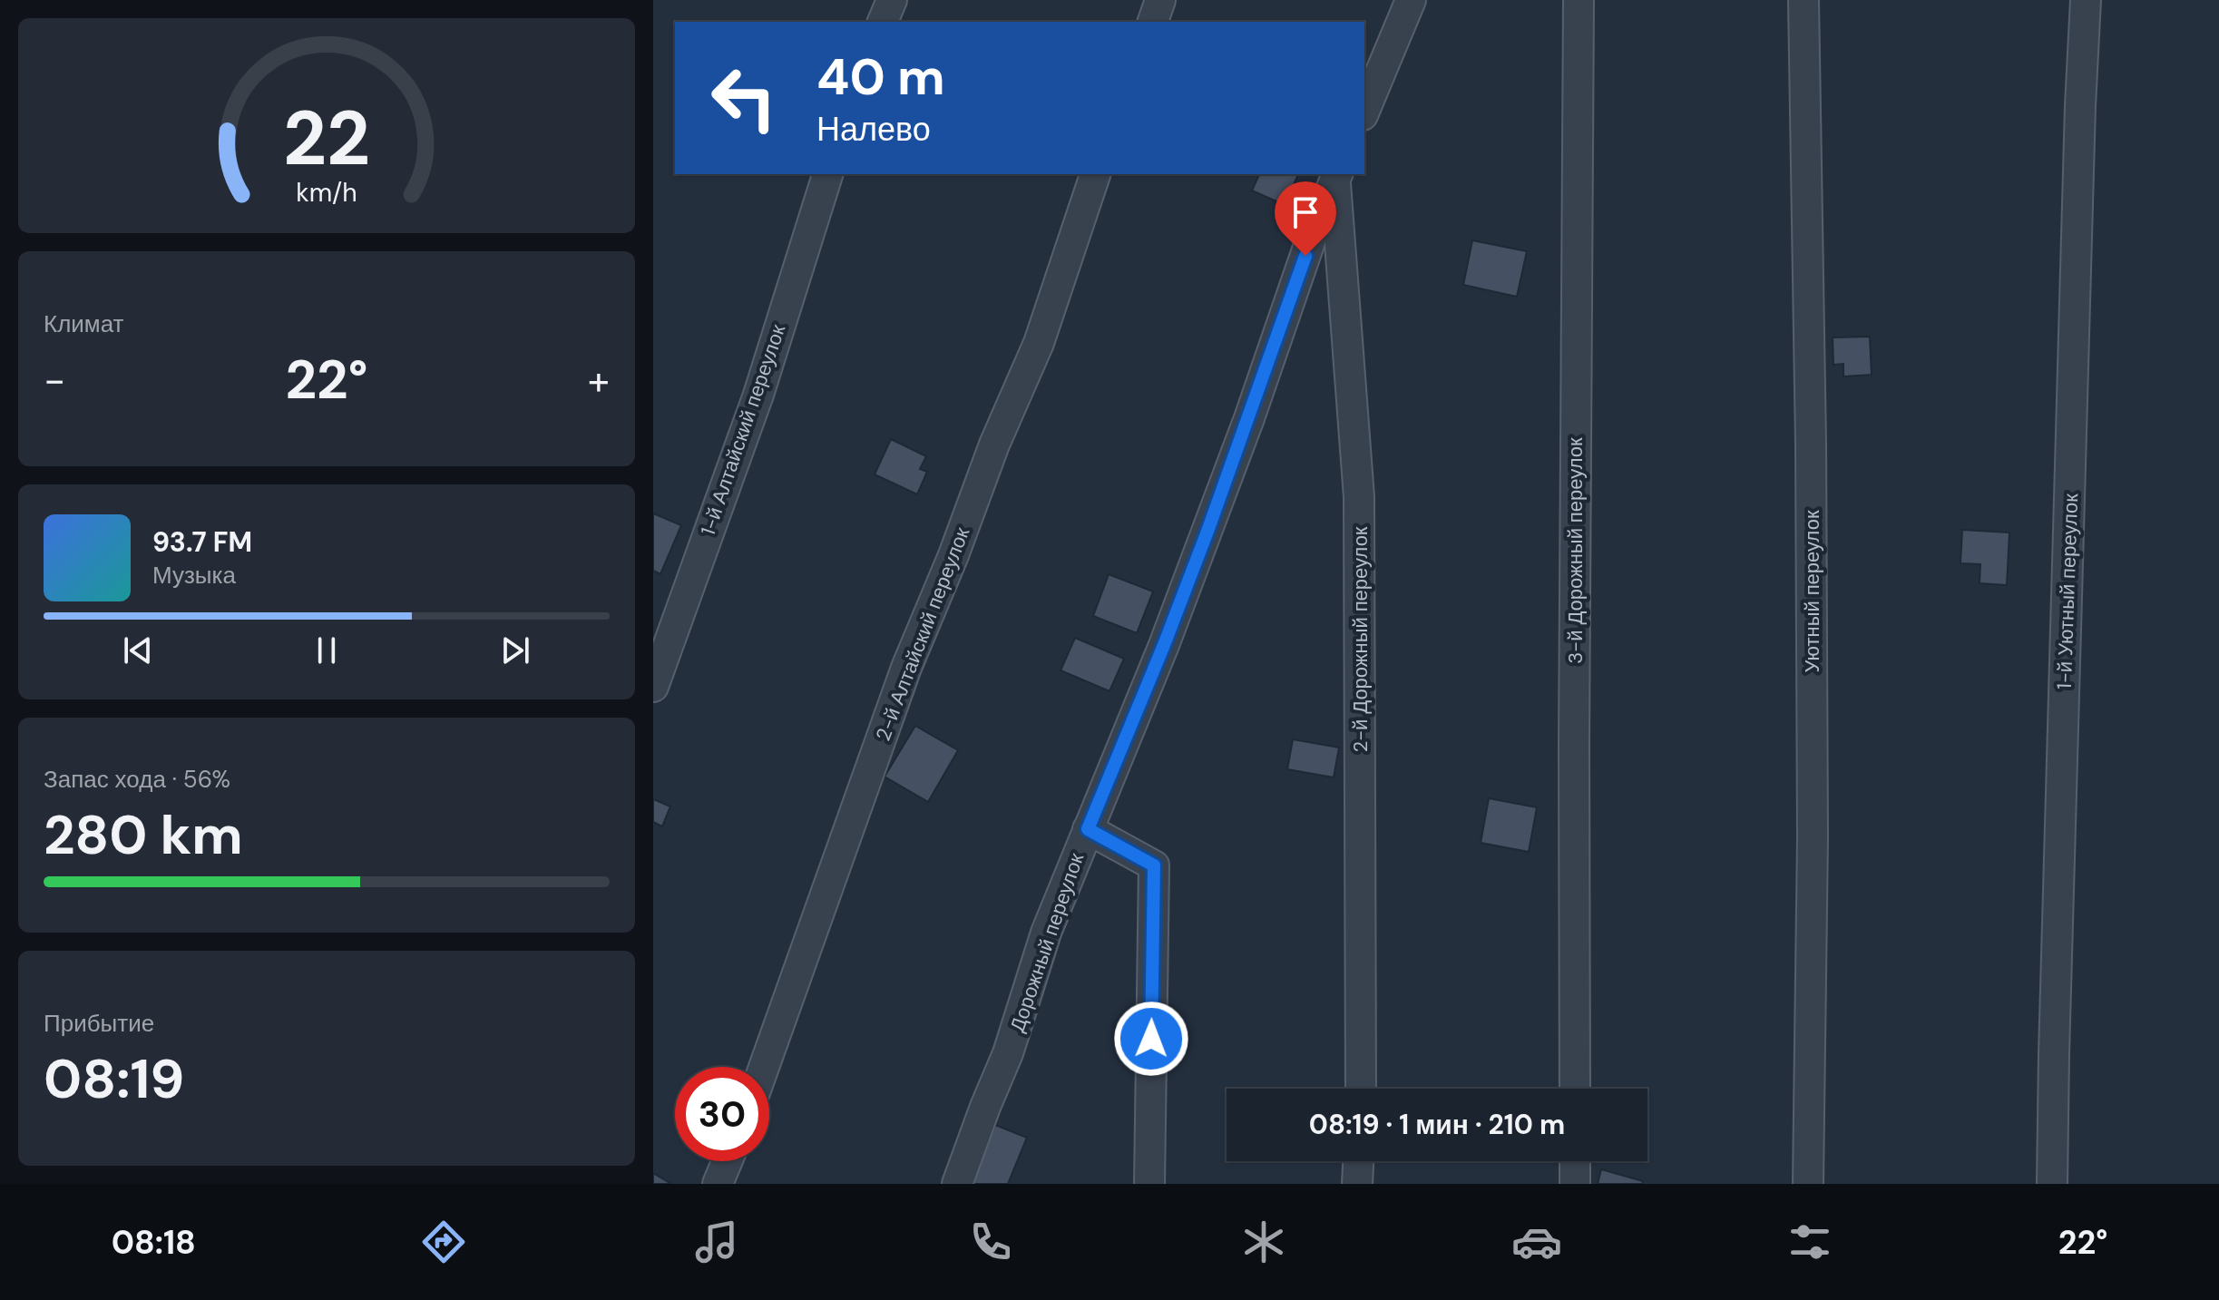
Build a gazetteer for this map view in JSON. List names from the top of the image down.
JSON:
{
  "streets": {
    "street": [
      "1-й Алтайский переулок",
      "3-й Дорожный переулок",
      "Уютный переулок",
      "1-й Уютный переулок",
      "2-й Алтайский переулок",
      "2-й Дорожный переулок",
      "Дорожный переулок"
    ]
  },
  "crossings": [
    ["2-й Дорожный переулок", "Дорожный переулок"]
  ],
  "page": {
    "turn": ["40 m", "Налево"],
    "tile": [
      "Климат",
      ["Запас хода · 56%", "280 km"],
      ["Прибытие", "08:19"]
    ],
    "heat": ["−", "22°", "+"],
    "song": ["93.7 FM", "Музыка"],
    "limit": "30",
    "trip": "08:19 · 1 мин · 210 m",
    "tabs": ["08:18", "22°"],
    "gauge": ["22", "km/h"]
  }
}
